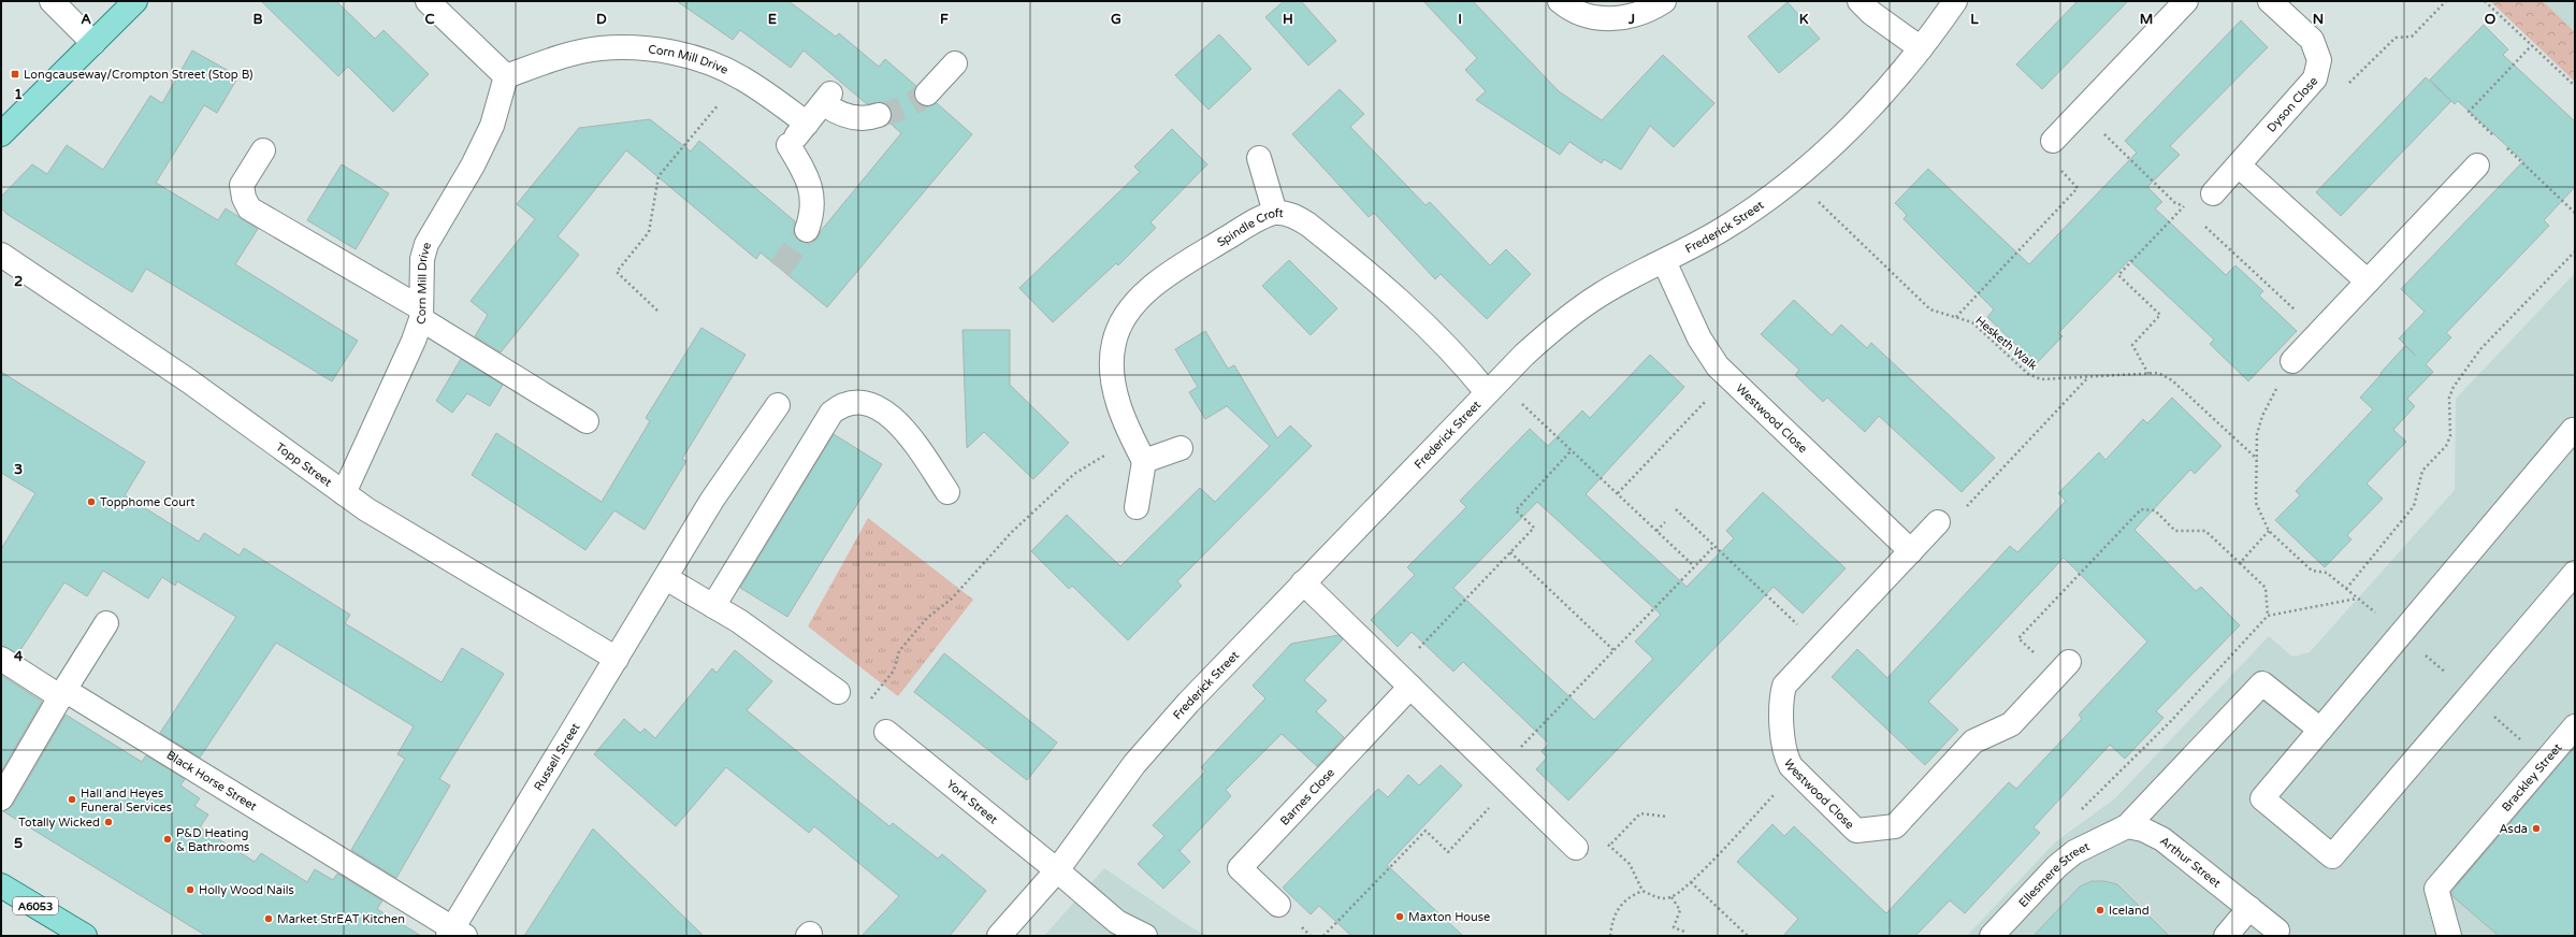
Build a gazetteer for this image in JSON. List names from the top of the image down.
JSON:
{
  "streets": {
    "main road": ["A6053"],
    "street": [
      "Corn Mill Drive",
      "Dyson Close",
      "Frederick Street",
      "Spindle Croft",
      "Westwood Close",
      "Topp Street",
      "Russell Street",
      "Brackley Street",
      "Black Horse Street",
      "Barnes Close",
      "York Street",
      "Arthur Street",
      "Ellesmere Street"
    ],
    "path": ["Hesketh Walk"]
  },
  "crossings": [
    ["Corn Mill Drive", "Topp Street"],
    ["Frederick Street", "Spindle Croft"],
    ["Frederick Street", "Hesketh Walk"],
    ["Frederick Street", "Westwood Close"],
    ["Frederick Street", "York Street"],
    ["Topp Street", "Russell Street"],
    ["Russell Street", "Black Horse Street"],
    ["Arthur Street", "Ellesmere Street"]
  ],
  "places": {
    "transit": ["Longcauseway/Crompton Street (Stop B)"],
    "other": [
      "Topphome Court",
      "Hall and Heyes Funeral Services",
      "Totally Wicked",
      "Asda",
      "P&D Heating & Bathrooms",
      "Holly Wood Nails",
      "Iceland",
      "Maxton House",
      "Market StrEAT Kitchen"
    ]
  },
  "grid": {
    "columns": [
      "A",
      "B",
      "C",
      "D",
      "E",
      "F",
      "G",
      "H",
      "I",
      "J",
      "K",
      "L",
      "M",
      "N",
      "O"
    ],
    "rows": [
      "1",
      "2",
      "3",
      "4",
      "5"
    ]
  }
}
